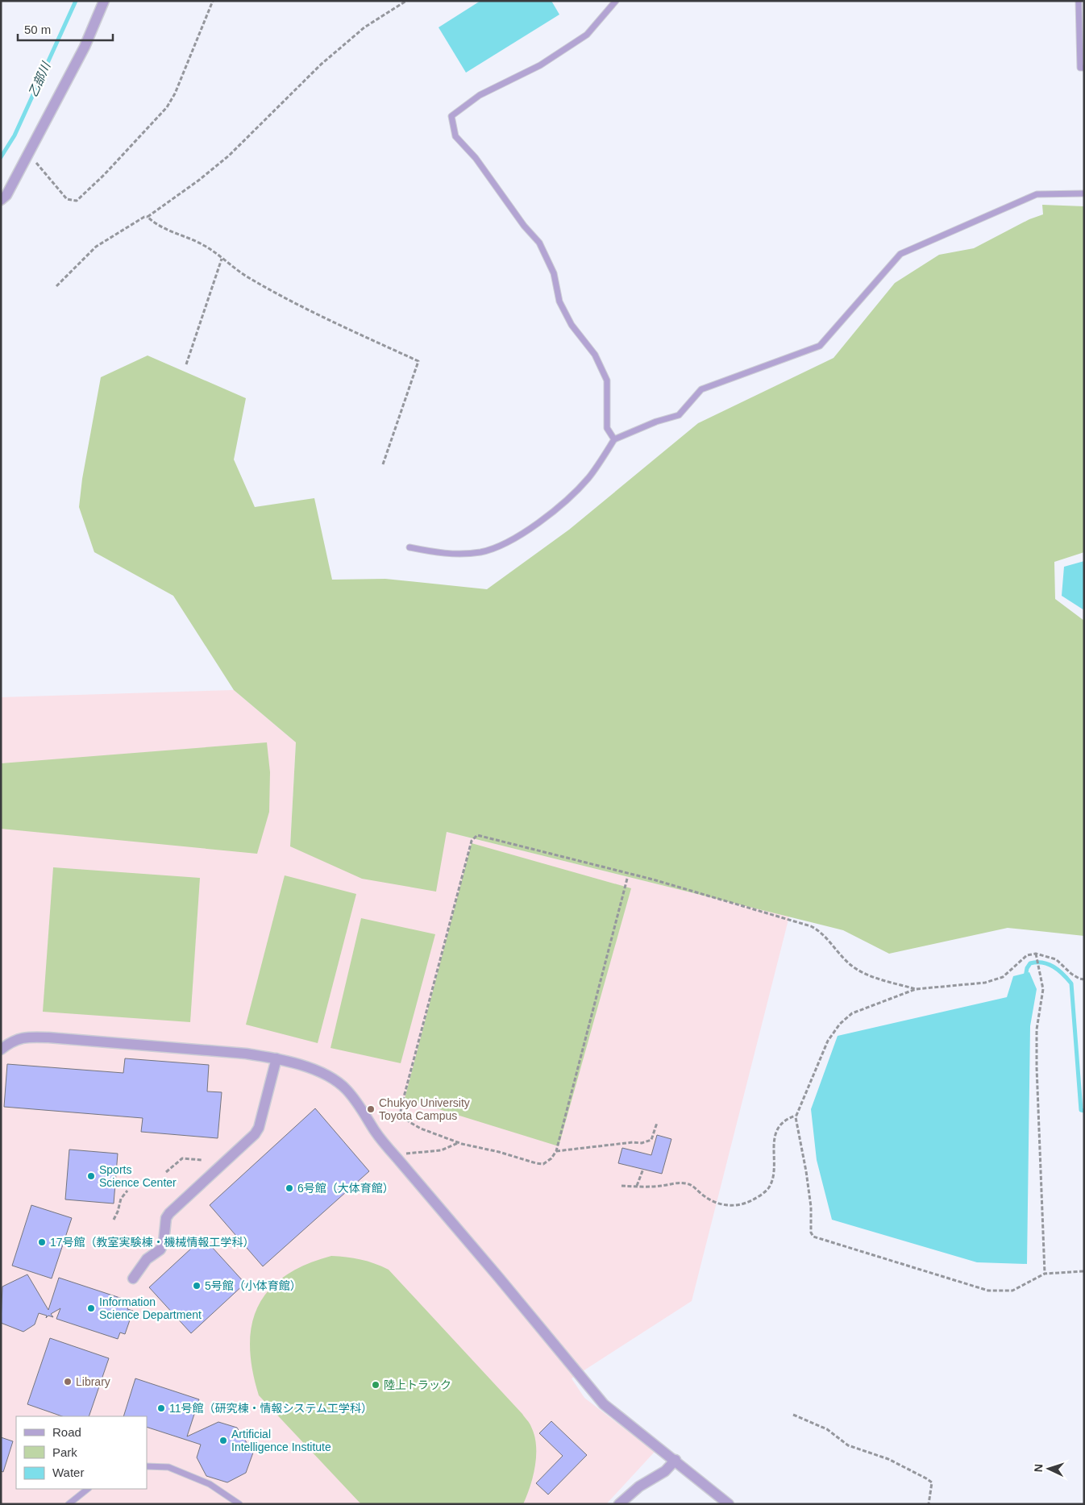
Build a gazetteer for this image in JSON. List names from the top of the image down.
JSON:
{
  "water": ["乙部川"],
  "places": [
    "Chukyo University Toyota Campus",
    "Sports Science Center",
    "6号館（大体育館）",
    "17号館（教室実験棟・機械情報工学科）",
    "5号館（小体育館）",
    "Information Science Department",
    "Library",
    "陸上トラック",
    "11号館（研究棟・情報システム工学科）",
    "Artificial Intelligence Institute"
  ],
  "legend": ["Road", "Park", "Water"],
  "scale_bar": "50 m",
  "north": "left"
}
